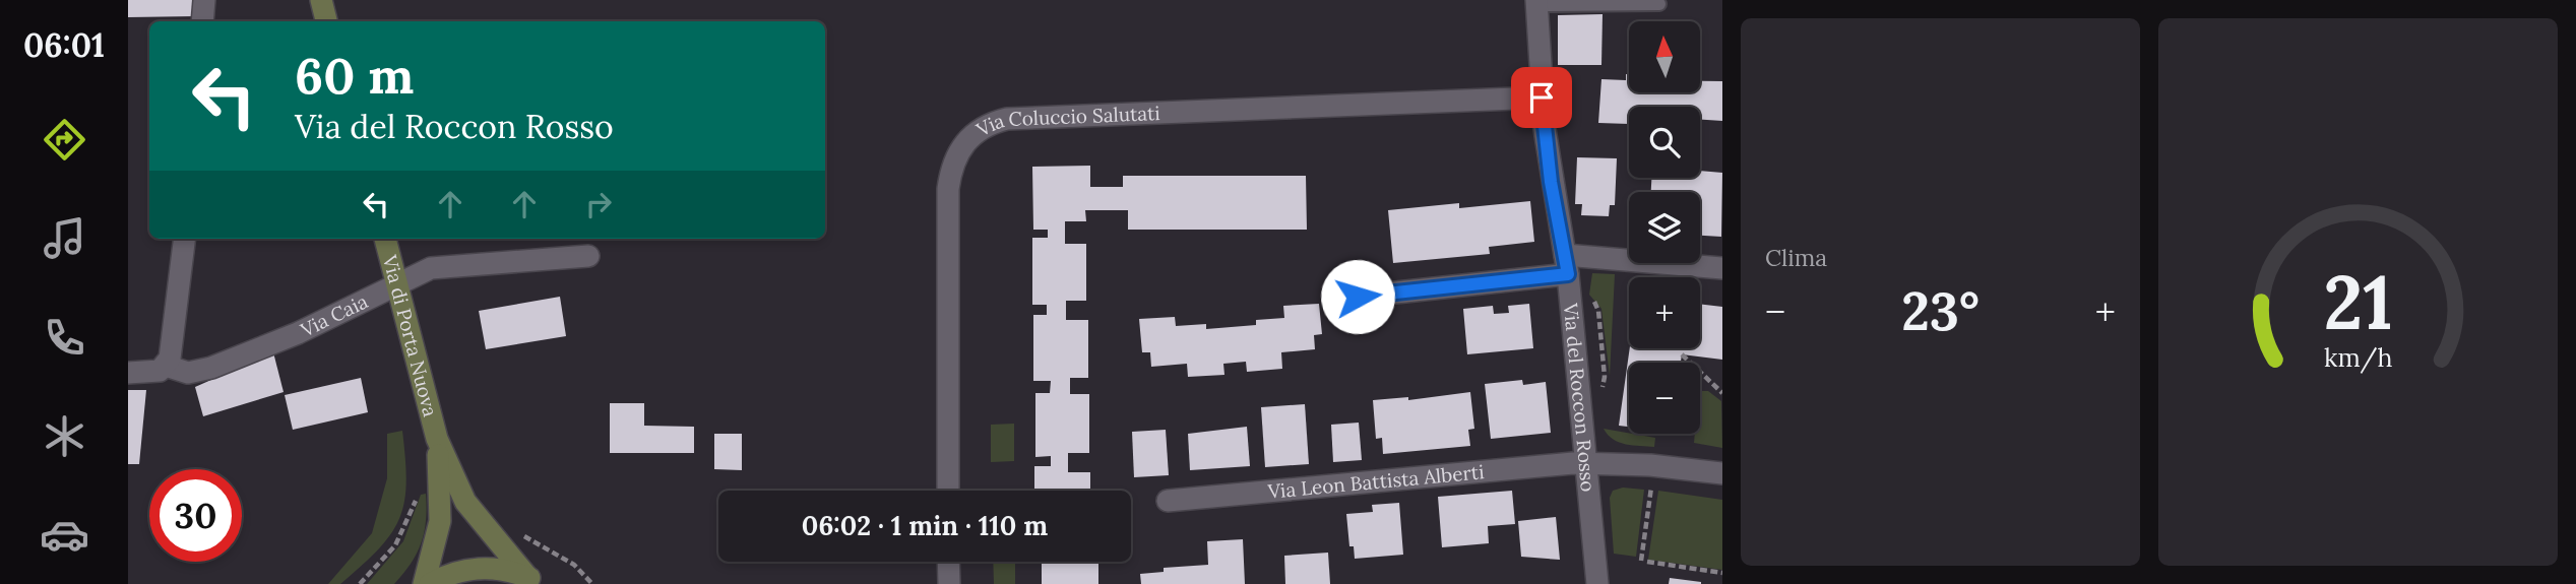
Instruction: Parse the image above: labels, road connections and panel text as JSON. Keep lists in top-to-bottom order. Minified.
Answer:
{"streets":{"street":["Via Coluccio Salutati","Via Caia","Via di Porta Nuova","Via del Roccon Rosso","Via Leon Battista Alberti"]},"crossings":[["Via Coluccio Salutati","Via del Roccon Rosso"],["Via Caia","Via di Porta Nuova"],["Via del Roccon Rosso","Via Leon Battista Alberti"]],"north":"top","page":{"tabs":"06:01","tile":"Clima","map_buttons":["+","−"],"turn":["60 m","Via del Roccon Rosso"],"heat":["−","23°","+"],"limit":"30","trip":"06:02 · 1 min · 110 m","gauge":["21","km/h"]}}
